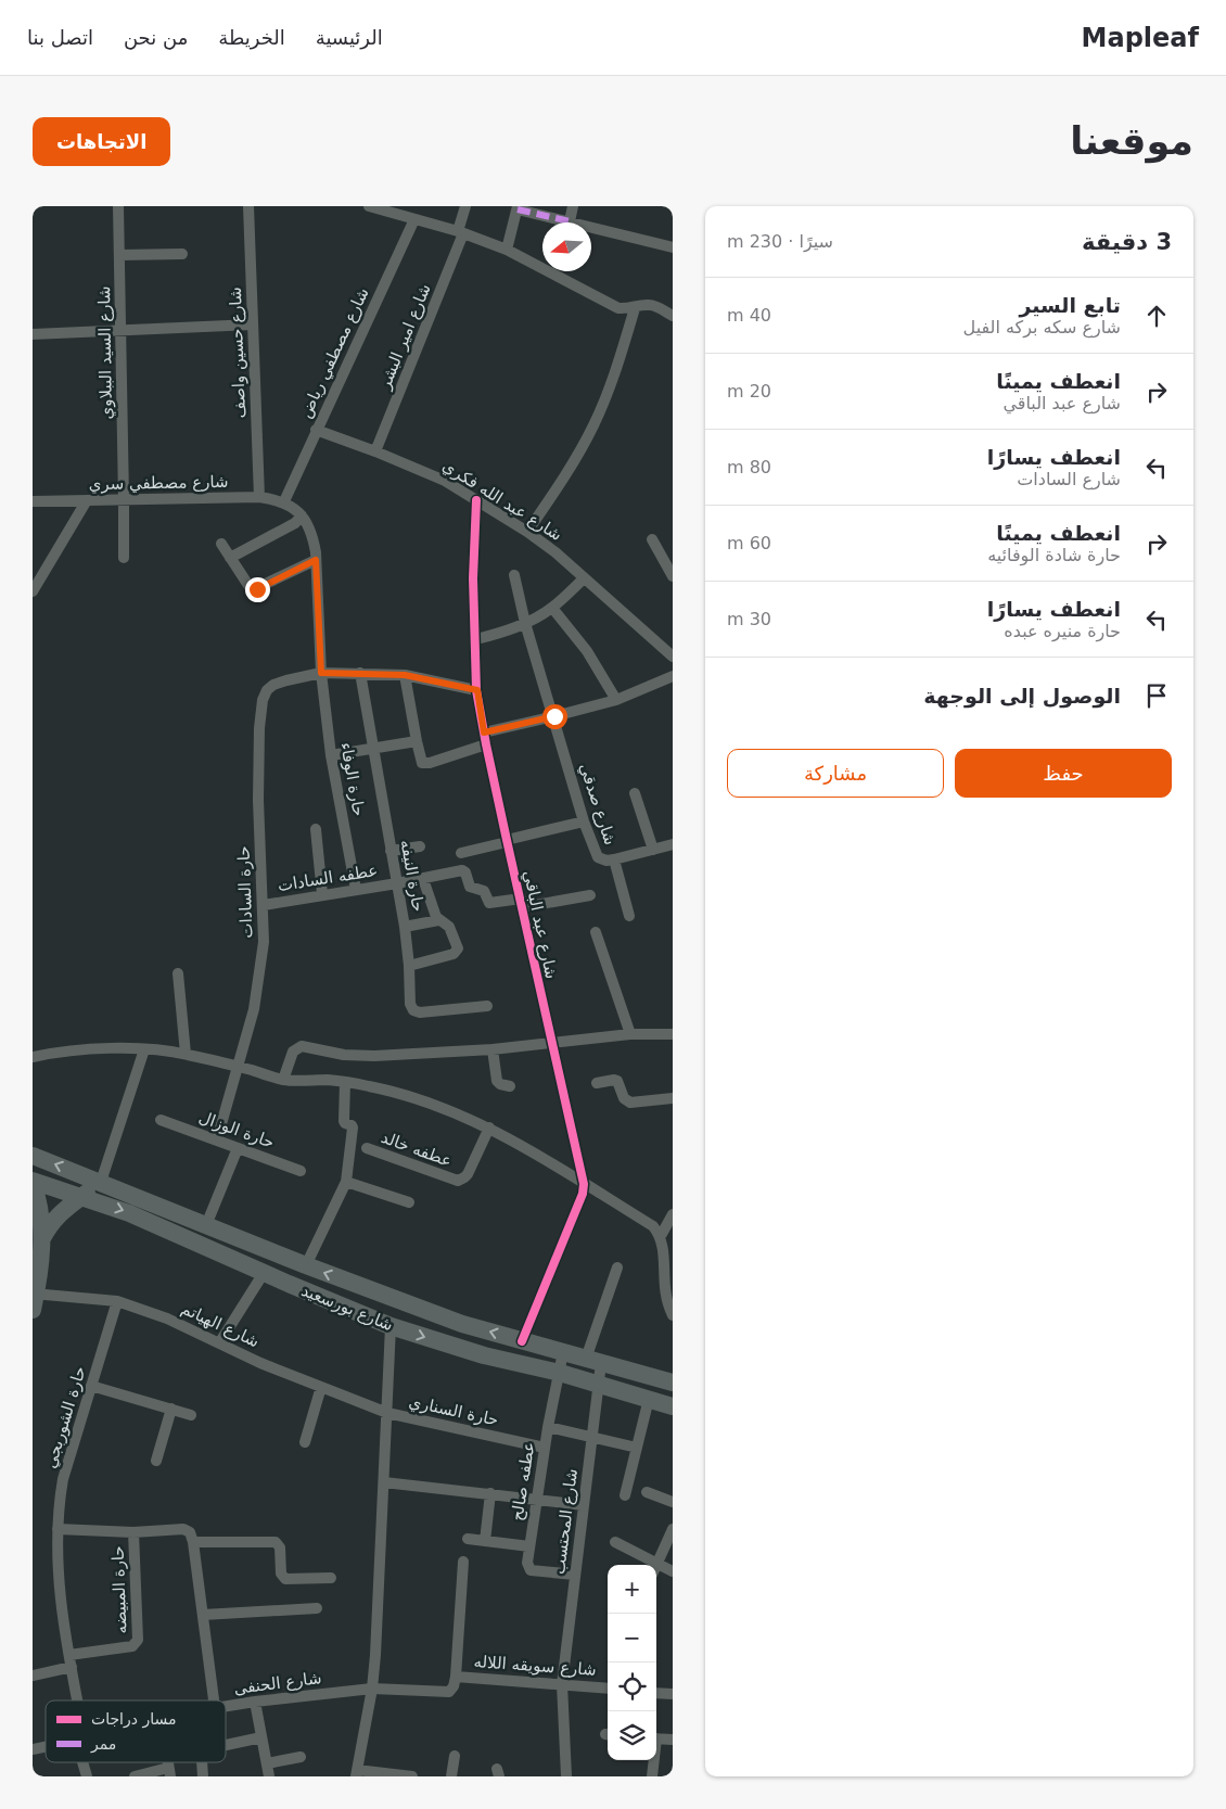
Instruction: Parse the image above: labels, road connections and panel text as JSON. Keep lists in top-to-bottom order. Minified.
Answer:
{"streets":{"main road":["شارع بورسعيد"],"street":["شارع امير البشر","شارع السيد الببلاوي","شارع حسين واصف","شارع مصطفي رياض","شارع مصطفي سري","شارع عبد الله فكري","حارة الوفاء","شارع صدقي","حارة النيفه","عطفه السادات","حارة السادات","شارع عبد الباقي","حارة الوزال","عطفه خالد","شارع الهياتم","حارة السناري","حارة الشوربجي","عطفه صالح","شارع المحتسب","حارة المبيضه","شارع سويقه اللاله","شارع الحنفى"]},"crossings":[["شارع امير البشر","شارع عبد الله فكري"],["شارع السيد الببلاوي","شارع مصطفي سري"],["شارع حسين واصف","شارع مصطفي سري"],["شارع مصطفي رياض","شارع مصطفي سري"],["شارع مصطفي رياض","شارع عبد الله فكري"],["شارع عبد الله فكري","شارع عبد الباقي"],["حارة الوفاء","عطفه السادات"],["حارة الوفاء","حارة السادات"],["حارة النيفه","عطفه السادات"],["عطفه السادات","حارة السادات"],["عطفه السادات","شارع عبد الباقي"],["حارة السادات","حارة الوزال"],["شارع بورسعيد","عطفه صالح"],["شارع بورسعيد","شارع المحتسب"],["شارع الهياتم","حارة السناري"],["شارع الهياتم","حارة الشوربجي"],["حارة السناري","عطفه صالح"],["حارة الشوربجي","حارة المبيضه"],["عطفه صالح","شارع المحتسب"],["شارع المحتسب","شارع سويقه اللاله"],["شارع سويقه اللاله","شارع الحنفى"]],"legend":["مسار دراجات","ممر"],"north":"left","page":{"header":"Mapleaf","nav":["الرئيسية","الخريطة","من نحن","اتصل بنا"],"buttons":["الاتجاهات",["حفظ","مشاركة"]],"title":"موقعنا","heading":["3 دقيقة","سيرًا · 230 m"],"list":[["تابع السير","شارع سكه بركه الفيل","40 m"],["انعطف يمينًا","شارع عبد الباقي","20 m"],["انعطف يسارًا","شارع السادات","80 m"],["انعطف يمينًا","حارة شادة الوفائيه","60 m"],["انعطف يسارًا","حارة منيره عبده","30 m"],"الوصول إلى الوجهة"],"map_buttons":["+","−"]}}
